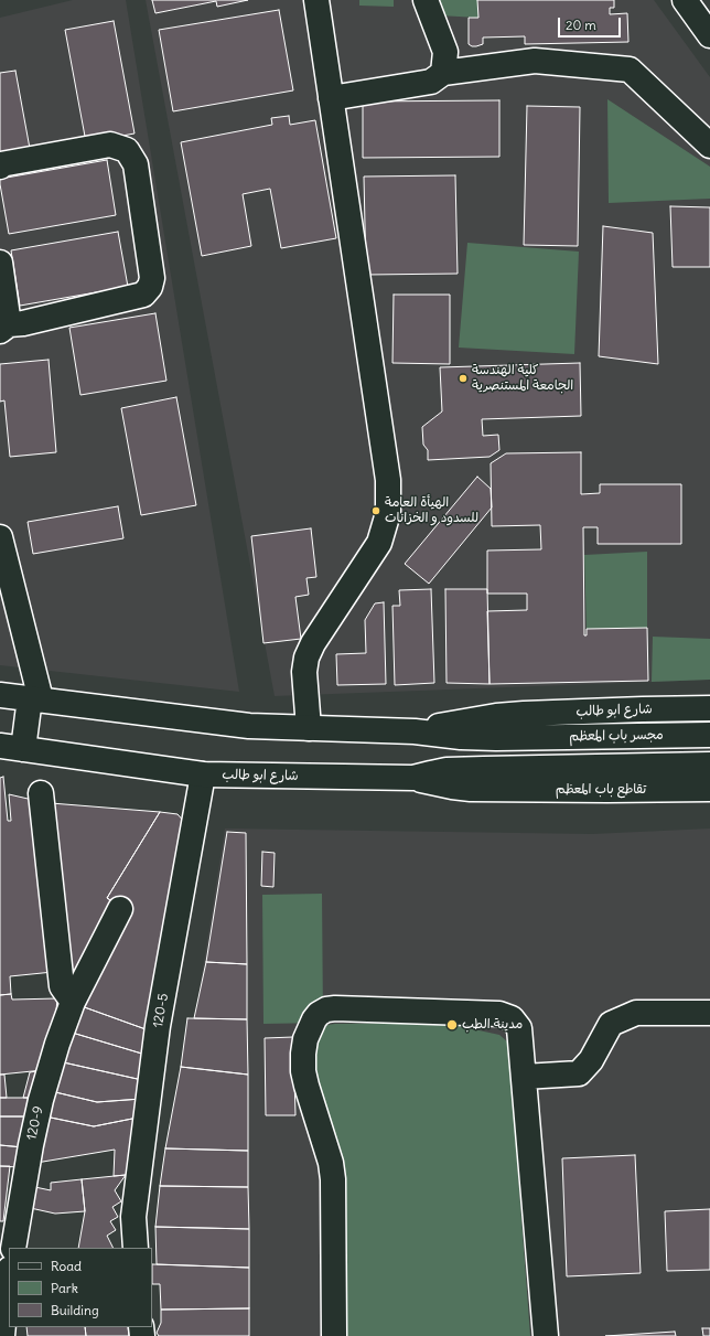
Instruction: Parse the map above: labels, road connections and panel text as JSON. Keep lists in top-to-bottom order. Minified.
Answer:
{"streets":{"main road":["شارع ابو طالب","مجسر باب المعظم","تقاطع باب المعظم","120-5","120-9"]},"crossings":[["شارع ابو طالب","مجسر باب المعظم"],["شارع ابو طالب","تقاطع باب المعظم"],["شارع ابو طالب","120-5"]],"places":["كلية الهندسة الجامعة المستنصرية","الهيأة العامة للسدود و الخزانات","مدينة الطب"],"legend":["Road","Park","Building"],"scale_bar":"20 m"}
